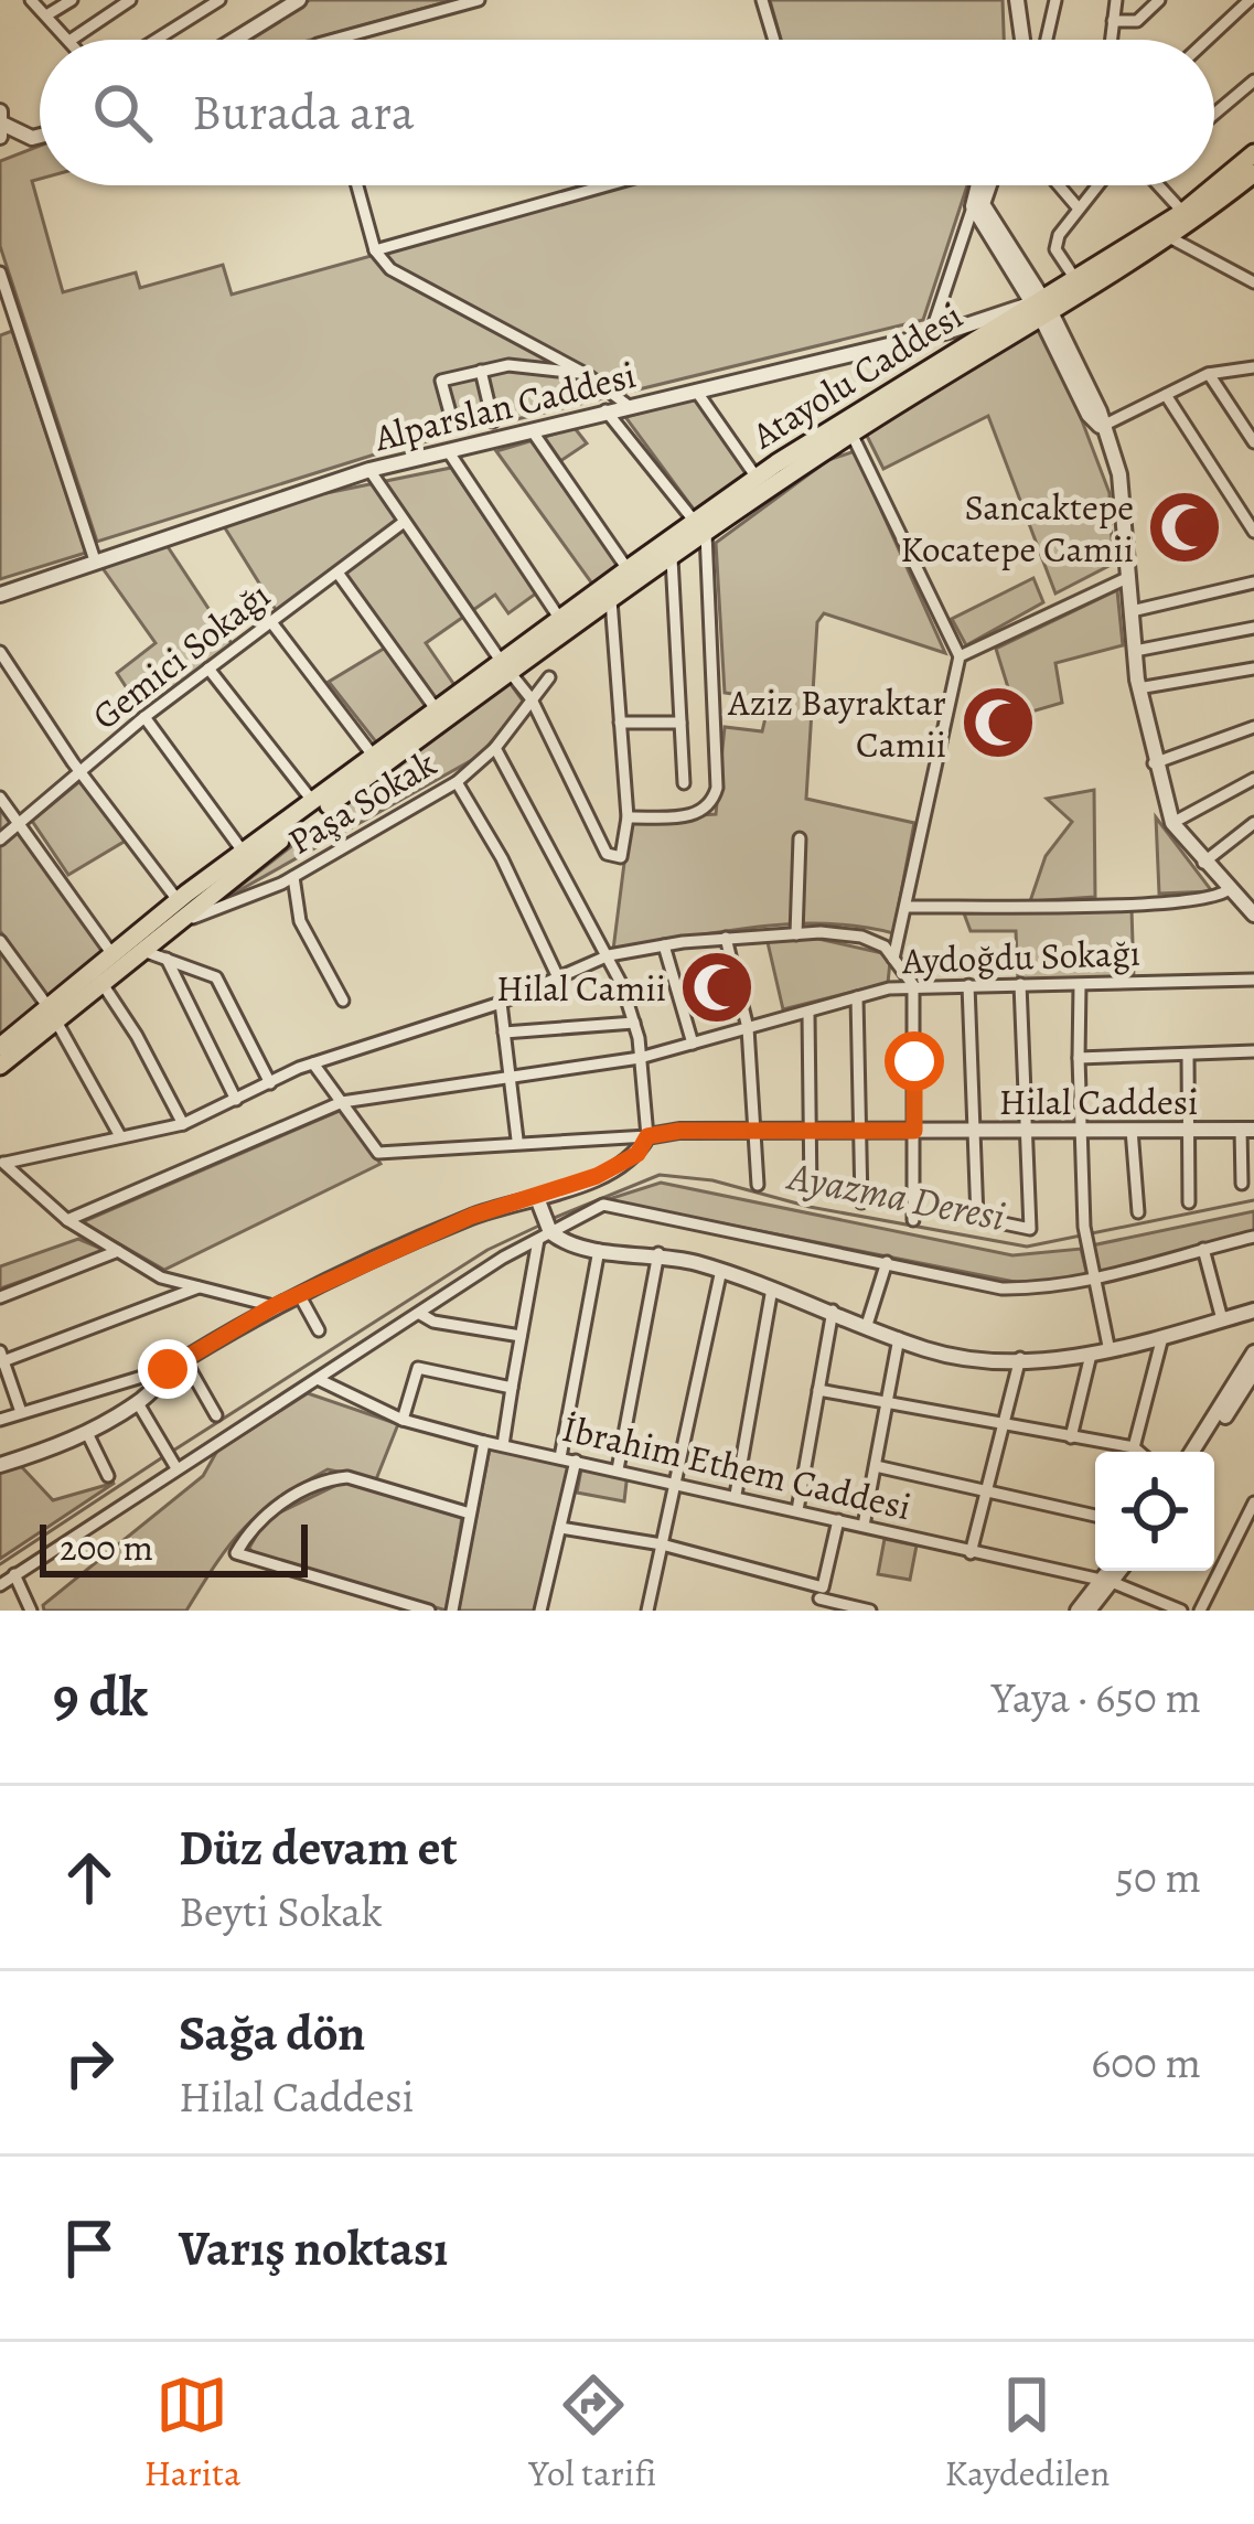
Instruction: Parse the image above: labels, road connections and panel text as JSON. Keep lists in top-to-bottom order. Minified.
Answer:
{"streets":{"main road":["Atayolu Caddesi"],"street":["Alparslan Caddesi","Gemici Sokağı","Paşa Sokak","Aydoğdu Sokağı","Hilal Caddesi","İbrahim Ethem Caddesi"]},"crossings":[["Atayolu Caddesi","Alparslan Caddesi"],["Atayolu Caddesi","Paşa Sokak"]],"water":["Ayazma Deresi"],"places":{"mosque":["Sancaktepe Kocatepe Camii","Aziz Bayraktar Camii","Hilal Camii"]},"scale_bar":"200 m","page":{"search":"Burada ara","scale":"200 m","heading":["9 dk","Yaya · 650 m"],"list":[["Düz devam et","Beyti Sokak","50 m"],["Sağa dön","Hilal Caddesi","600 m"],"Varış noktası"],"nav":["Harita","Yol tarifi","Kaydedilen"]}}
